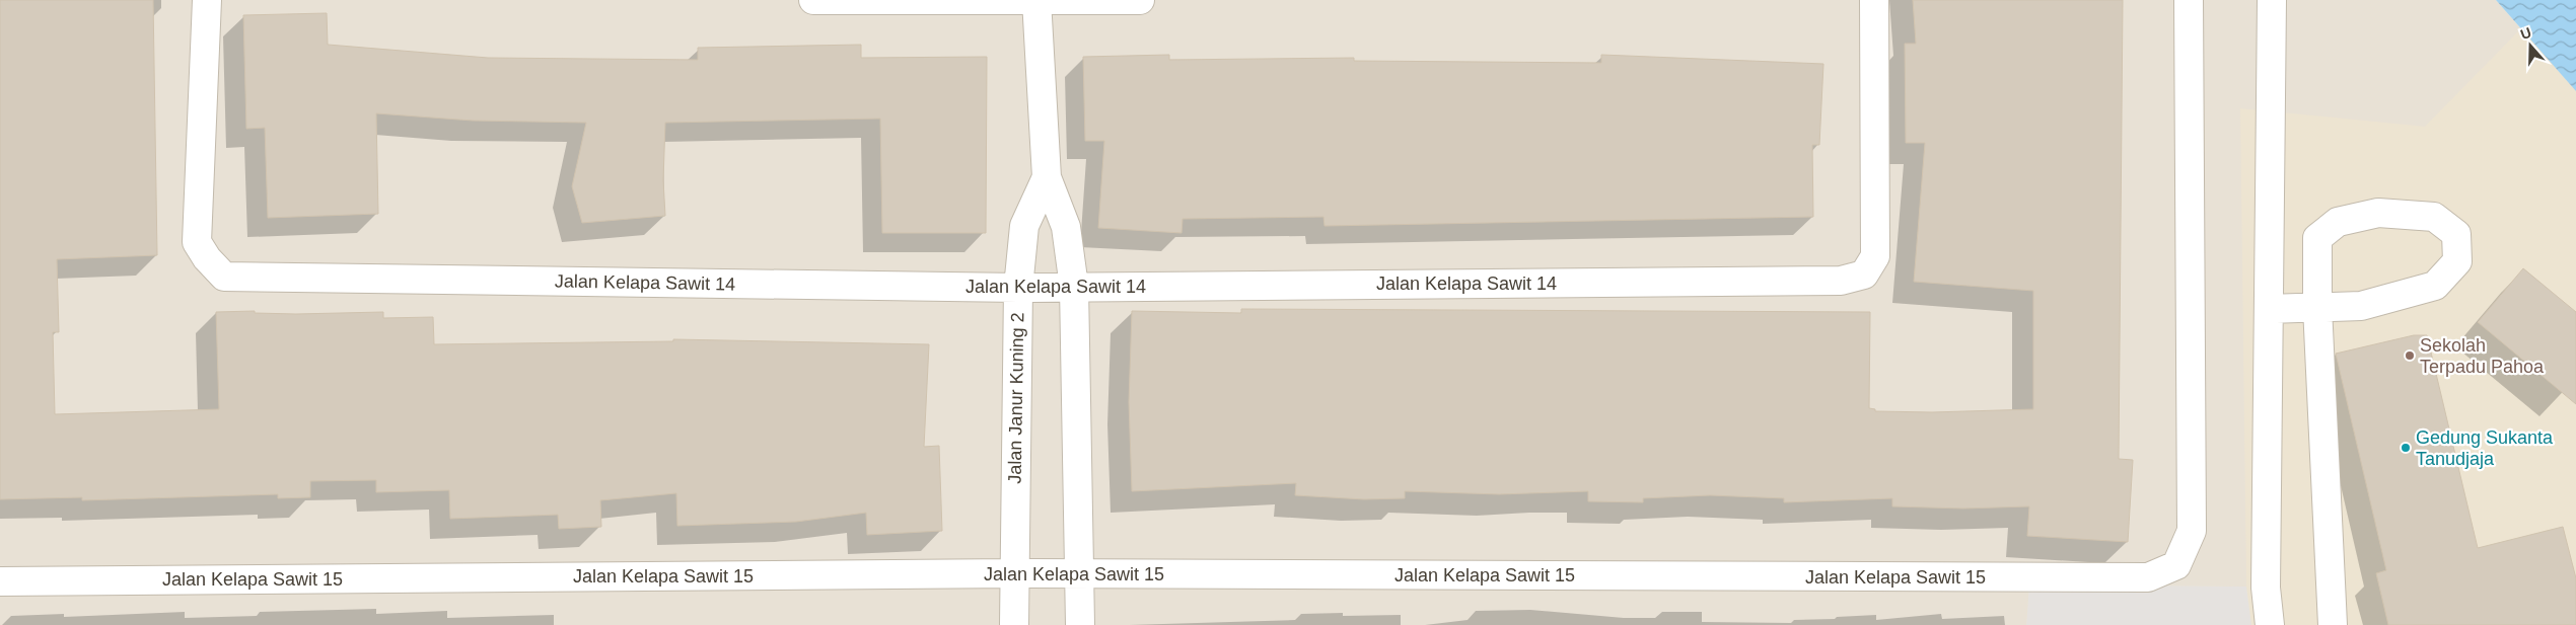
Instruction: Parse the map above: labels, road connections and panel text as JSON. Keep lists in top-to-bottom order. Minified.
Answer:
{"streets":{"street":["Jalan Kelapa Sawit 14","Jalan Janur Kuning 2","Jalan Kelapa Sawit 15"]},"crossings":[["Jalan Kelapa Sawit 14","Jalan Janur Kuning 2"],["Jalan Janur Kuning 2","Jalan Kelapa Sawit 15"]],"places":["Sekolah Terpadu Pahoa","Gedung Sukanta Tanudjaja"],"north":"top"}
